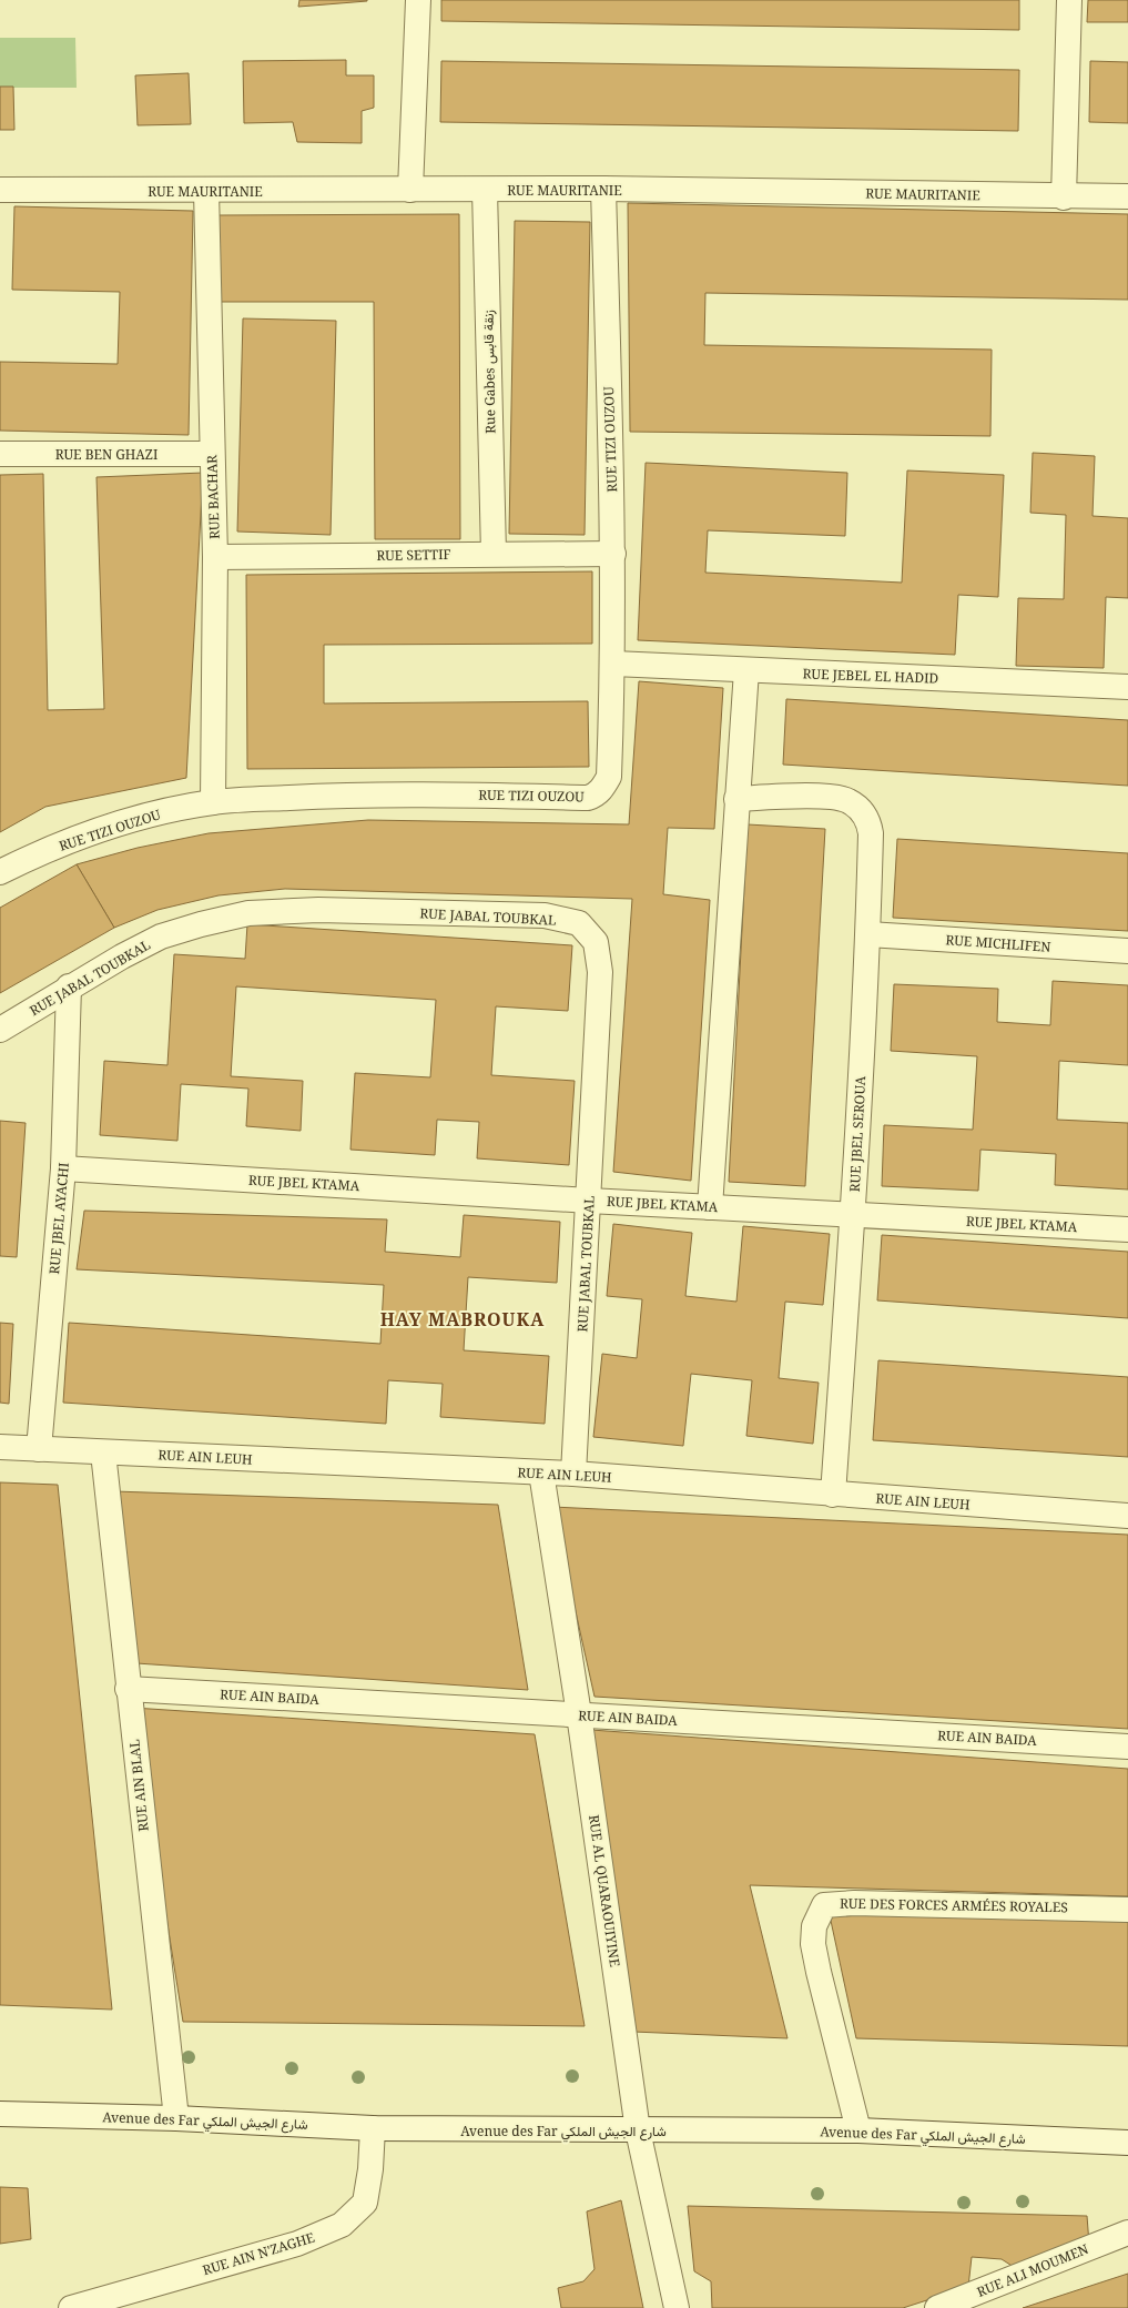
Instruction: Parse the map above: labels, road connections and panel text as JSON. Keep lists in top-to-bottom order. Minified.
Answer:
{"streets":{"street":["RUE MAURITANIE","Rue Gabes زنقة قابس","RUE TIZI OUZOU","RUE BEN GHAZI","RUE BACHAR","RUE SETTIF","RUE JEBEL EL HADID","RUE JABAL TOUBKAL","RUE MICHLIFEN","RUE JBEL SEROUA","RUE JBEL KTAMA","RUE JBEL AYACHI","RUE AIN LEUH","RUE AIN BAIDA","RUE AIN BLAL","RUE AL QUARAOUIYINE","RUE DES FORCES ARMÉES ROYALES","Avenue des Far شارع الجيش الملكي","RUE AIN N'ZAGHE","RUE ALI MOUMEN"]},"crossings":[["RUE MAURITANIE","Rue Gabes زنقة قابس"],["RUE MAURITANIE","RUE TIZI OUZOU"],["RUE MAURITANIE","RUE BACHAR"],["Rue Gabes زنقة قابس","RUE SETTIF"],["RUE TIZI OUZOU","RUE BACHAR"],["RUE TIZI OUZOU","RUE SETTIF"],["RUE TIZI OUZOU","RUE JEBEL EL HADID"],["RUE BEN GHAZI","RUE BACHAR"],["RUE BACHAR","RUE SETTIF"],["RUE JABAL TOUBKAL","RUE JBEL KTAMA"],["RUE JABAL TOUBKAL","RUE JBEL AYACHI"],["RUE JABAL TOUBKAL","RUE AIN LEUH"],["RUE MICHLIFEN","RUE JBEL SEROUA"],["RUE JBEL SEROUA","RUE JBEL KTAMA"],["RUE JBEL SEROUA","RUE AIN LEUH"],["RUE JBEL KTAMA","RUE JBEL AYACHI"],["RUE JBEL AYACHI","RUE AIN LEUH"],["RUE AIN LEUH","RUE AIN BLAL"],["RUE AIN LEUH","RUE AL QUARAOUIYINE"],["RUE AIN BAIDA","RUE AIN BLAL"],["RUE AIN BAIDA","RUE AL QUARAOUIYINE"],["RUE AIN BLAL","Avenue des Far شارع الجيش الملكي"],["RUE AL QUARAOUIYINE","Avenue des Far شارع الجيش الملكي"],["RUE DES FORCES ARMÉES ROYALES","Avenue des Far شارع الجيش الملكي"],["Avenue des Far شارع الجيش الملكي","RUE AIN N'ZAGHE"]],"districts":["HAY MABROUKA"]}
